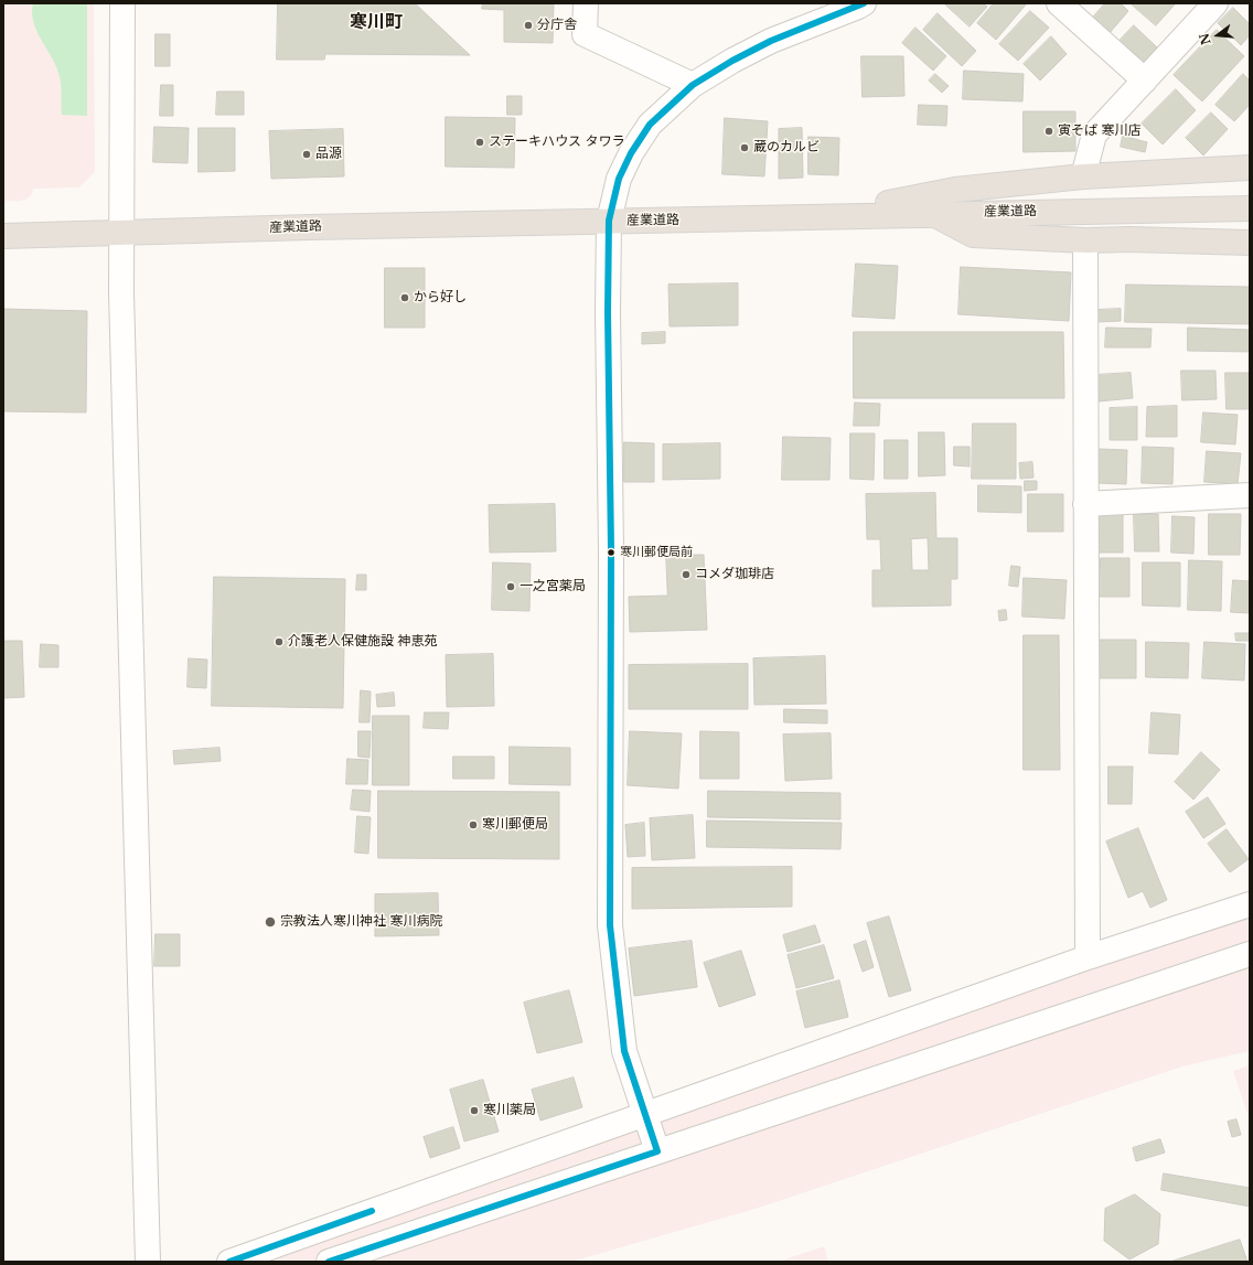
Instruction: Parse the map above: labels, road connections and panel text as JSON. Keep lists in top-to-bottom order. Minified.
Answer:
{"streets":{"main road":["産業道路"]},"districts":["寒川町"],"places":["分庁舎","寅そば 寒川店","ステーキハウス タワラ","蔵のカルビ","品源","から好し","寒川郵便局前","コメダ珈琲店","一之宮薬局","介護老人保健施設 神恵苑","寒川郵便局","宗教法人寒川神社 寒川病院","寒川薬局"],"north":"left"}
